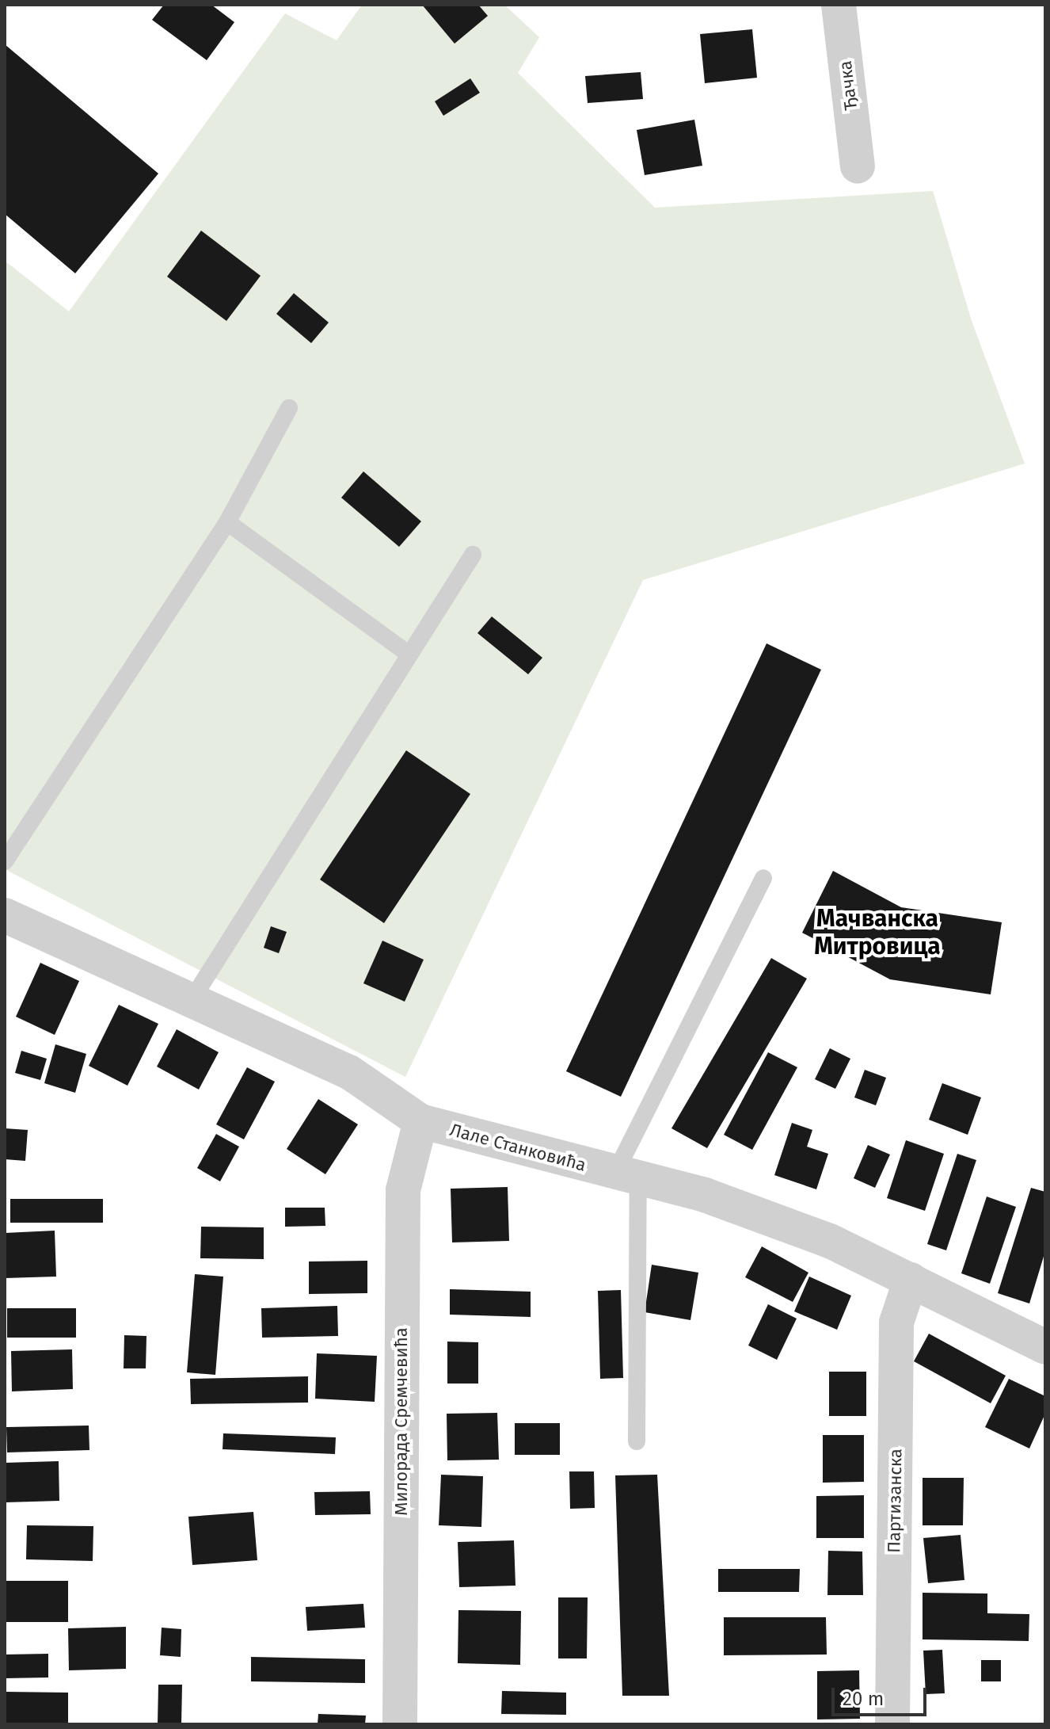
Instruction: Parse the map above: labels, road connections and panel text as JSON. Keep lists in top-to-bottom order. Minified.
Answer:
{"streets":{"street":["Ђачка","Лале Станковића","Милорада Сремчевића","Партизанска"]},"crossings":[["Лале Станковића","Милорада Сремчевића"],["Лале Станковића","Партизанска"]],"districts":["Мачванска Митровица"],"scale_bar":"20 m"}
